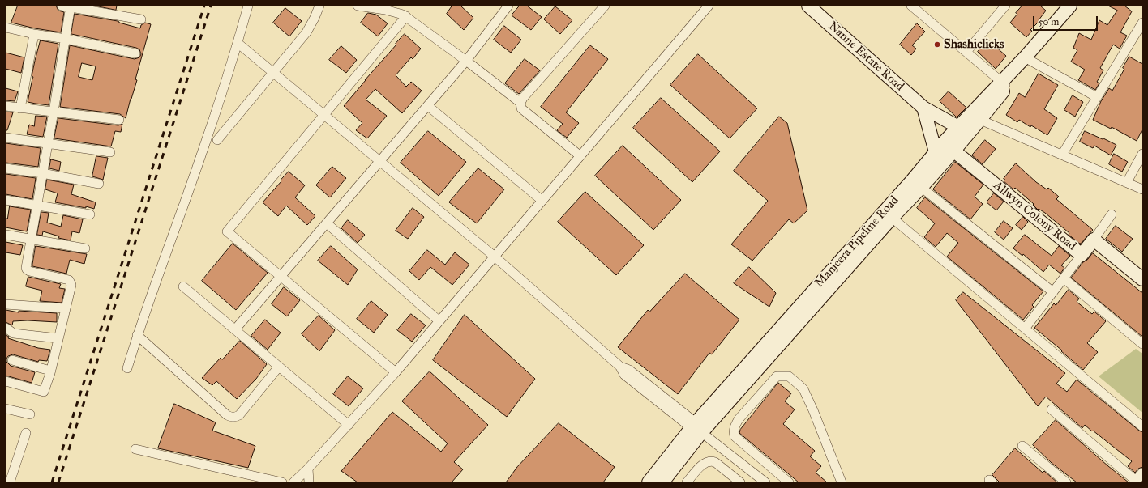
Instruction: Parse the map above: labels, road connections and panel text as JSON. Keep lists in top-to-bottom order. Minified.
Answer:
{"streets":{"main road":["Nanne Estate Road","Allwyn Colony Road","Manjeera Pipeline Road"]},"crossings":[["Nanne Estate Road","Manjeera Pipeline Road"],["Allwyn Colony Road","Manjeera Pipeline Road"]],"places":["Shashiclicks"],"scale_bar":"50 m"}
